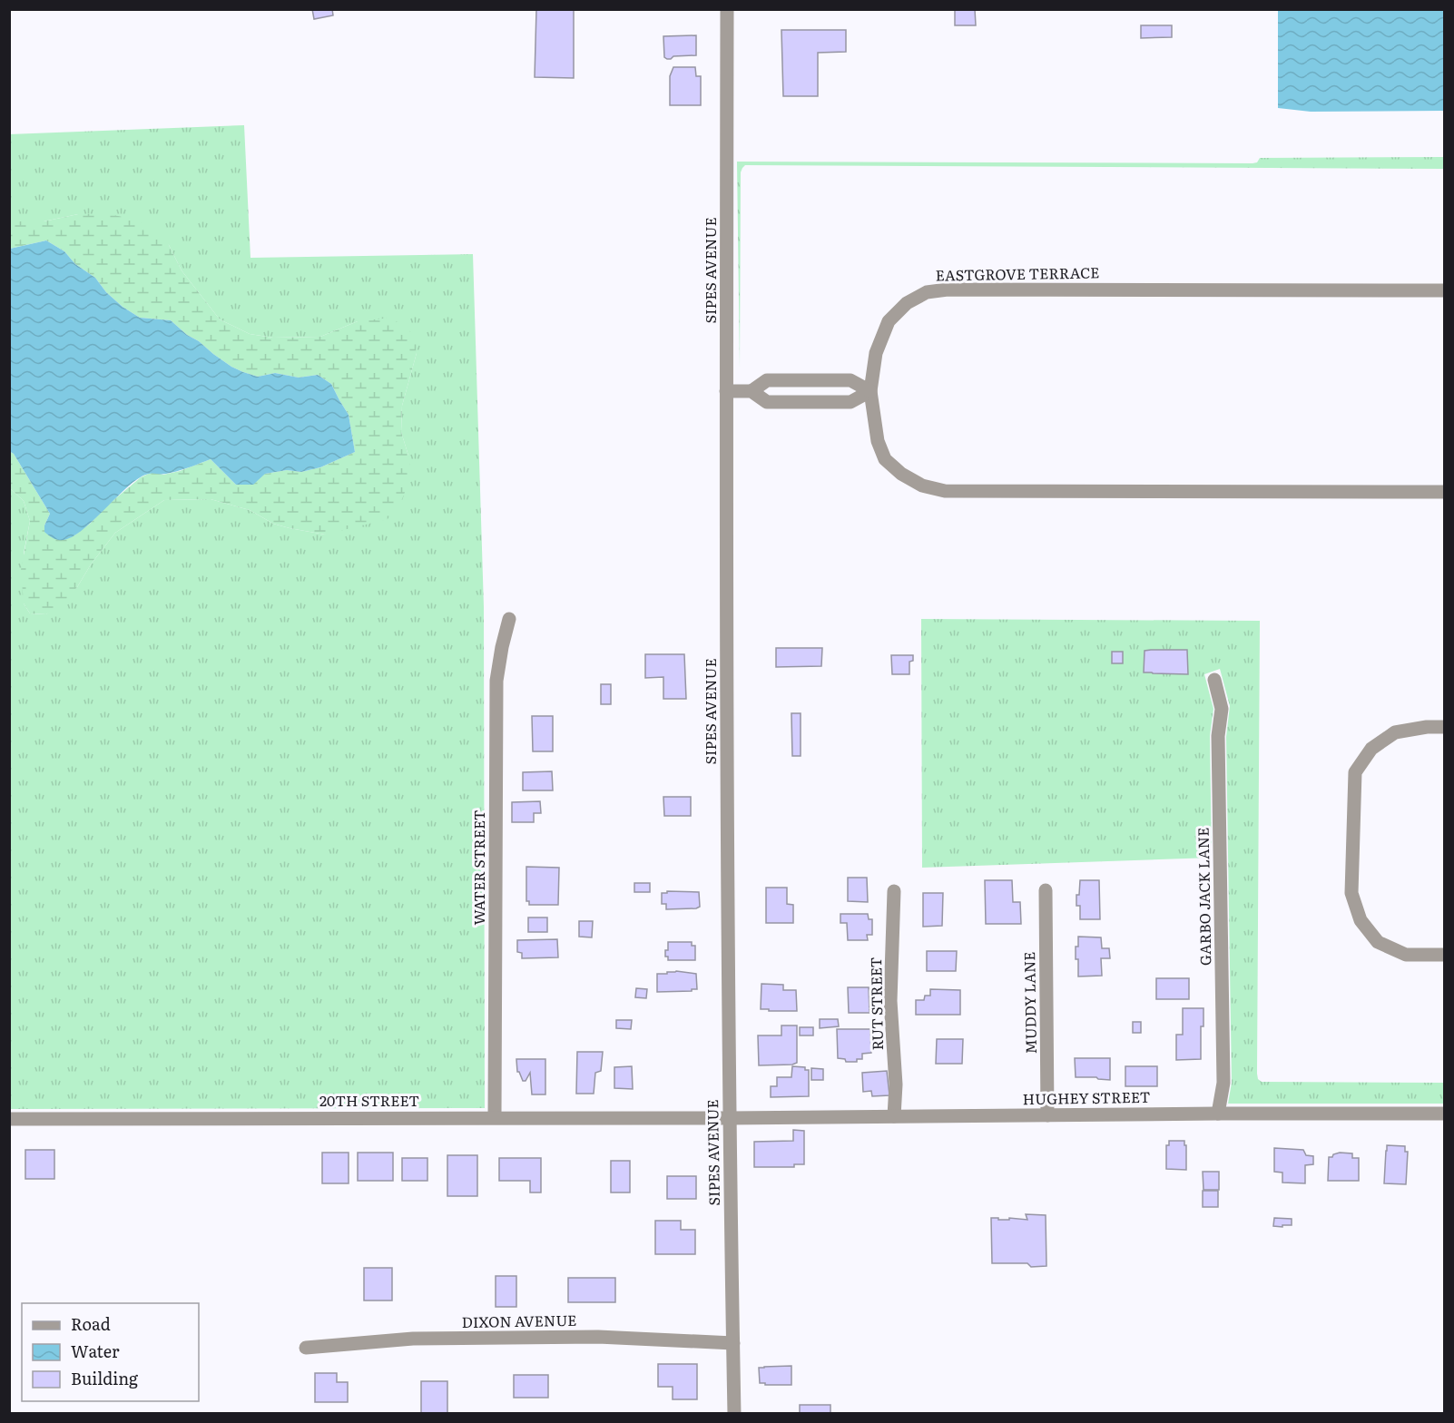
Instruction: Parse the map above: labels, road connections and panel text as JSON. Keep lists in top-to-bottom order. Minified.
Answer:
{"streets":{"street":["SIPES AVENUE","EASTGROVE TERRACE","WATER STREET","GARBO JACK LANE","MUDDY LANE","RUT STREET","HUGHEY STREET","20TH STREET","DIXON AVENUE"]},"crossings":[["SIPES AVENUE","HUGHEY STREET"],["SIPES AVENUE","20TH STREET"],["SIPES AVENUE","DIXON AVENUE"],["WATER STREET","20TH STREET"],["GARBO JACK LANE","HUGHEY STREET"],["MUDDY LANE","HUGHEY STREET"],["RUT STREET","HUGHEY STREET"],["HUGHEY STREET","20TH STREET"]],"legend":["Road","Water","Building"]}
